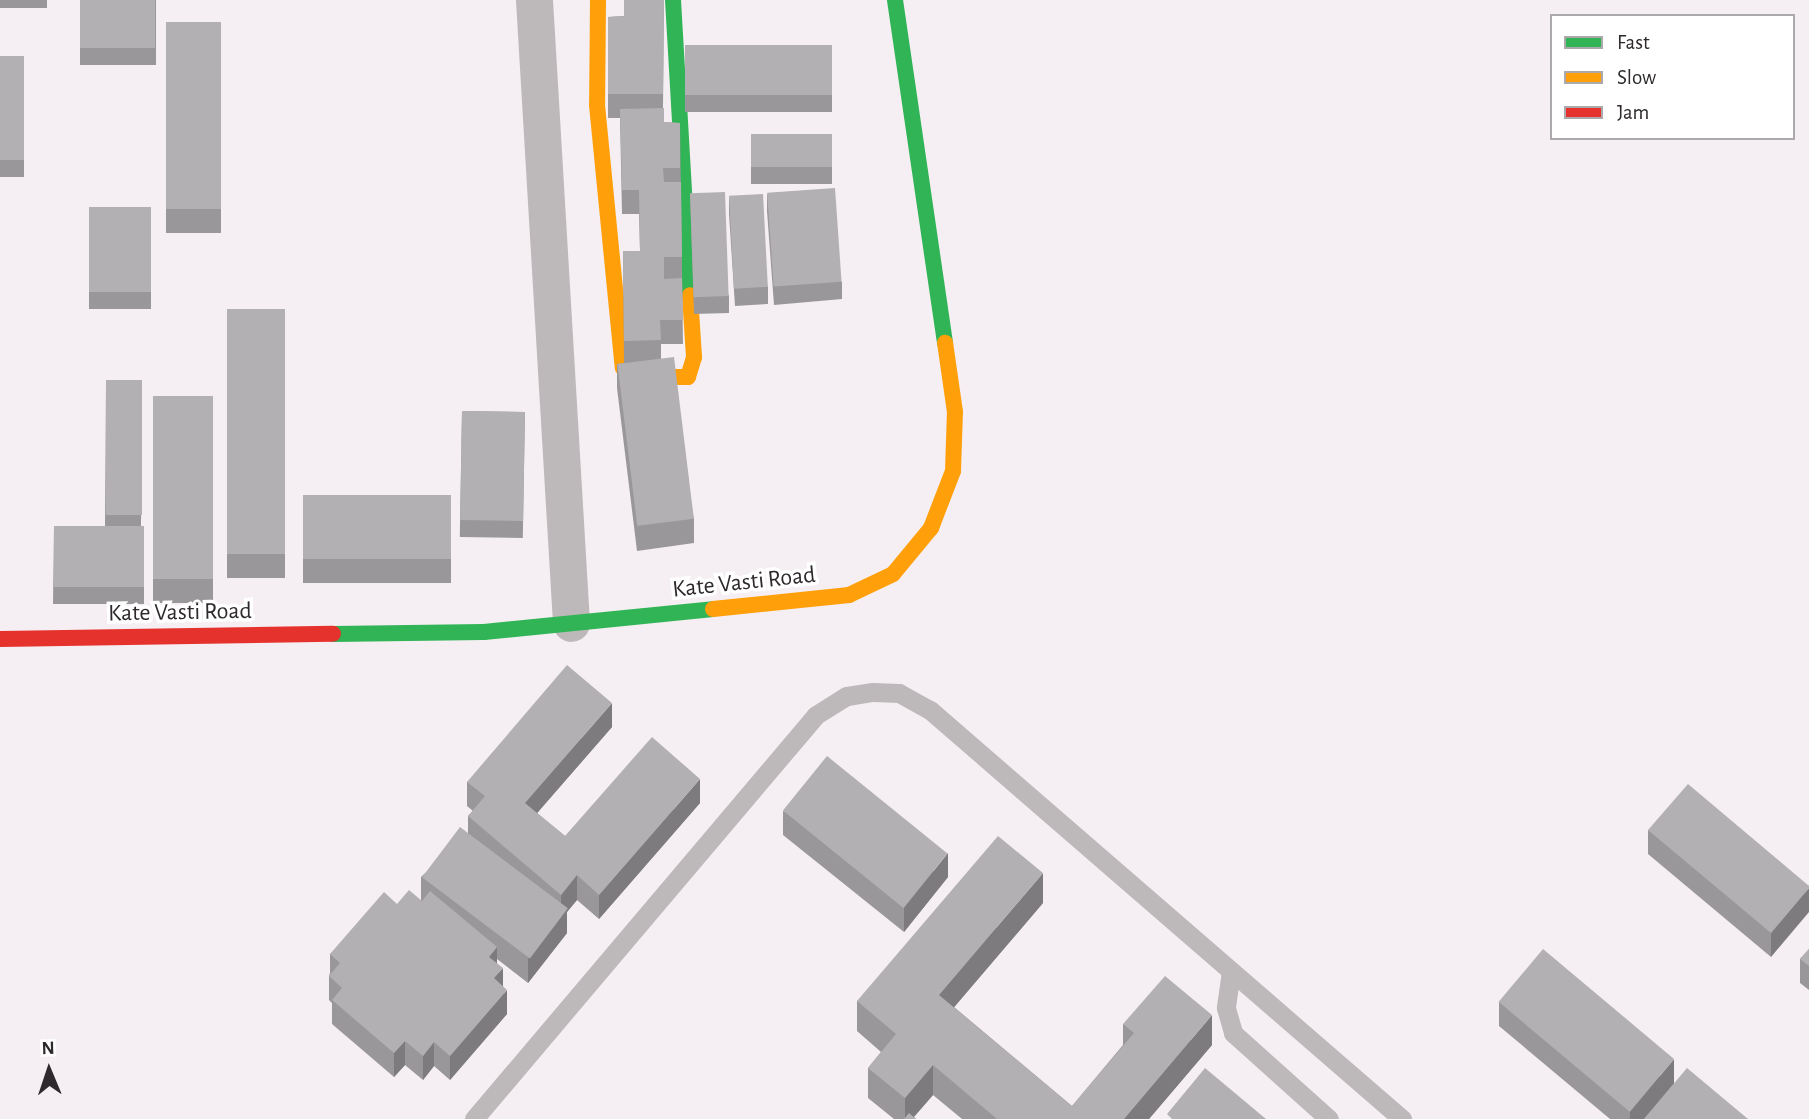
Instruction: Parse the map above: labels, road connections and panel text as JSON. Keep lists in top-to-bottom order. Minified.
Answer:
{"streets":{"street":["Kate Vasti Road"]},"legend":["Fast","Slow","Jam"],"north":"top"}
